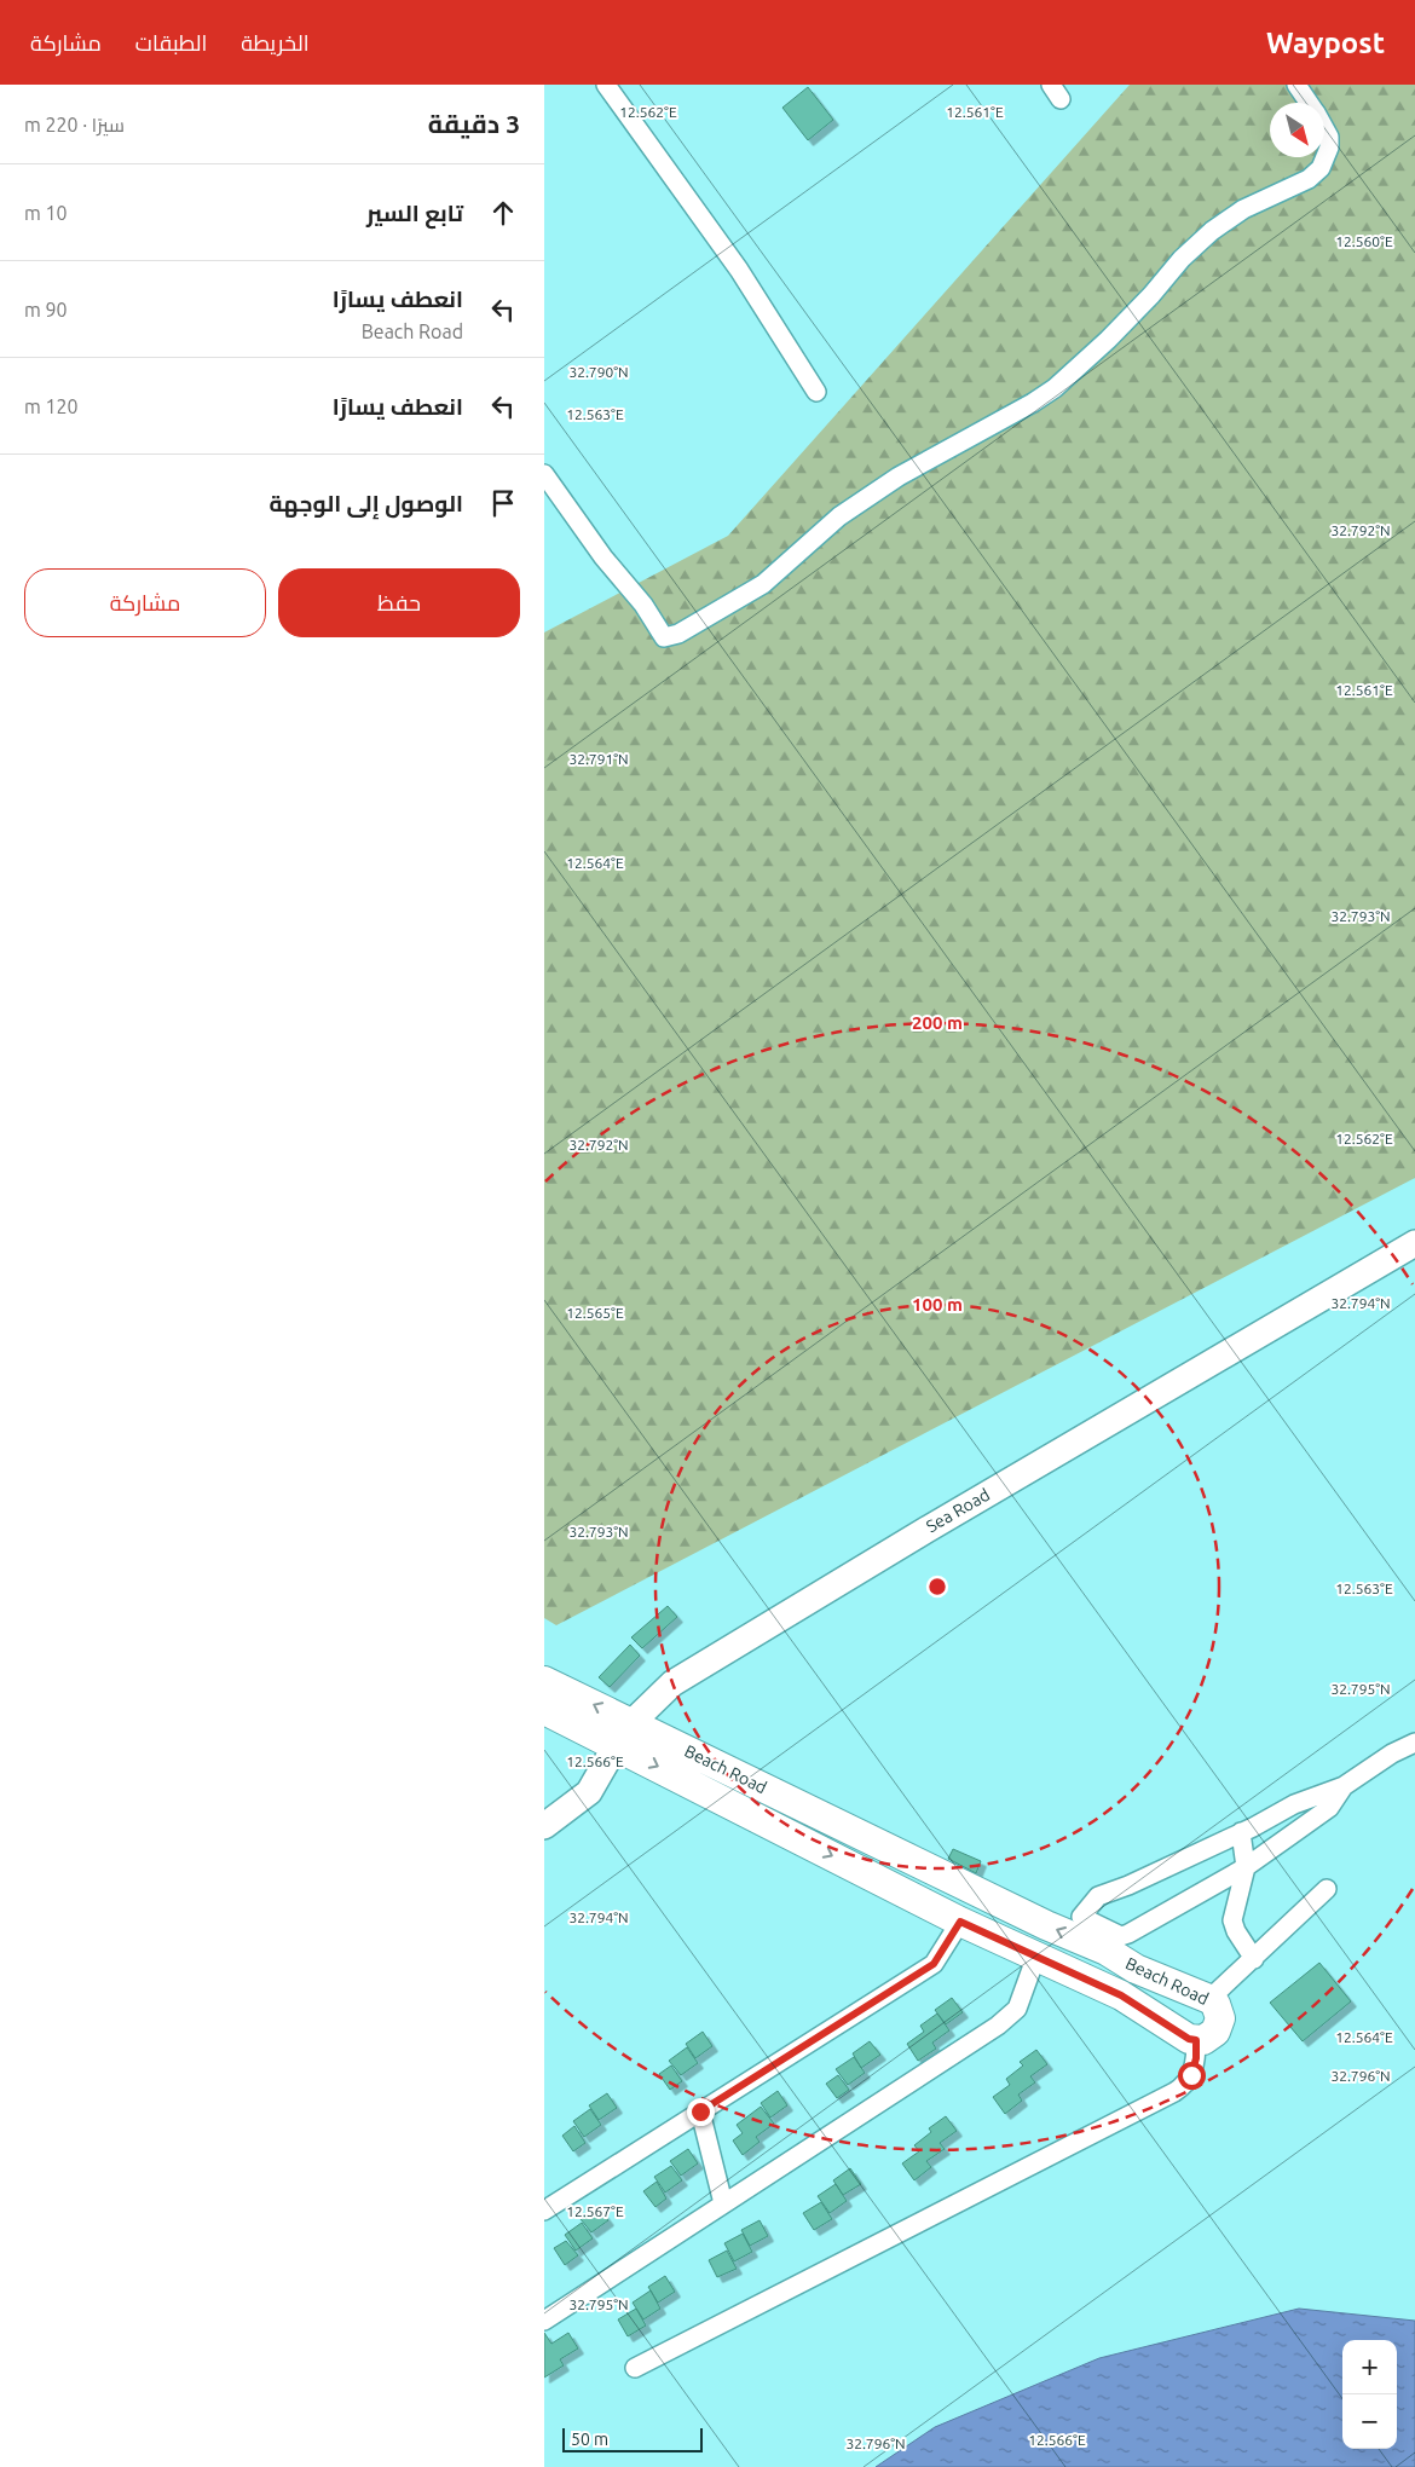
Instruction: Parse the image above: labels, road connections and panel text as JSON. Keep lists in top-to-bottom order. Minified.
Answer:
{"streets":{"main road":["Beach Road"],"street":["Sea Road"]},"crossings":[["Sea Road","Beach Road"]],"scale_bar":"50 m","north":"bottom right","page":{"header":"Waypost","nav":["الخريطة","الطبقات","مشاركة"],"heading":["3 دقيقة","سيرًا · 220 m"],"list":[["تابع السير","10 m"],["انعطف يسارًا","Beach Road","90 m"],["انعطف يسارًا","120 m"],"الوصول إلى الوجهة"],"buttons":["حفظ","مشاركة"],"map_buttons":["+","−"],"scale":"50 m"},"coordinates":["12.562°E","12.561°E","12.560°E","32.790°N","12.563°E","32.792°N","32.791°N","12.564°E","32.793°N","32.794°N","12.565°E","32.795°N","12.566°E","32.796°N","12.567°E"],"rings":["200 m","100 m"]}
